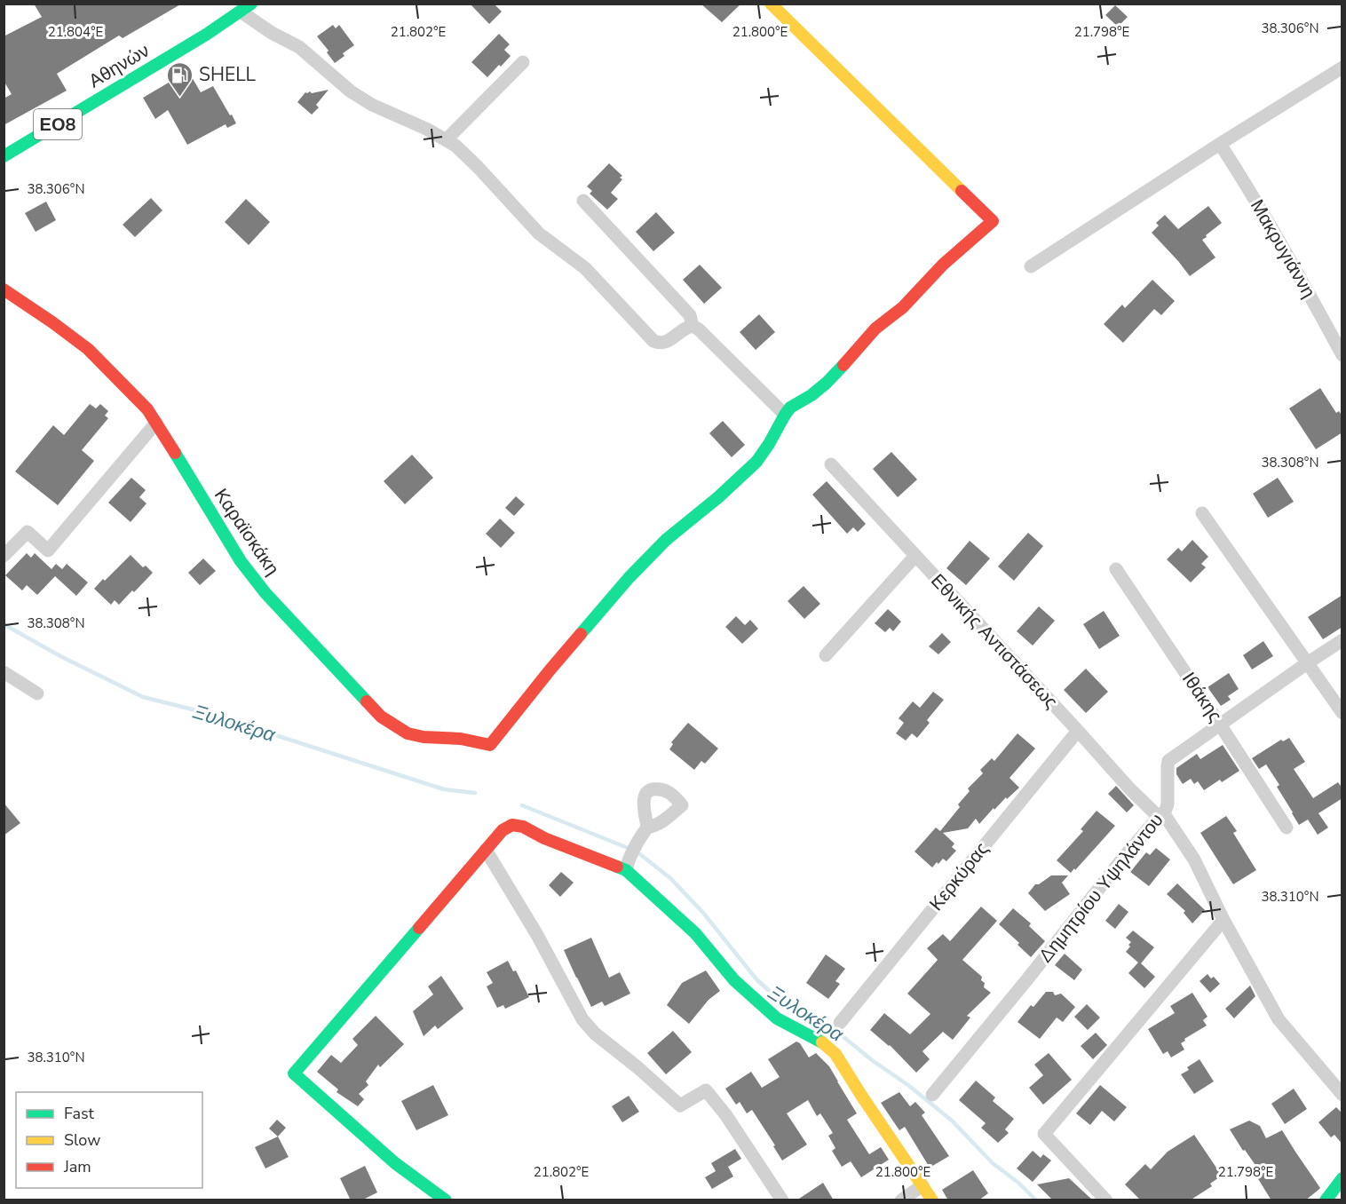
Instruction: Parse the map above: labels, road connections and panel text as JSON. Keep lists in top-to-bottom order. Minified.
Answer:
{"streets":{"street":["Αθηνών","ΕΟ8","Μακρυγιάννη","Καραϊσκάκη","Εθνικής Αντιστάσεως","Ιθάκης","Κερκύρας","Δημητρίου Υψηλάντου"]},"crossings":[["Εθνικής Αντιστάσεως","Κερκύρας"],["Εθνικής Αντιστάσεως","Δημητρίου Υψηλάντου"],["Ιθάκης","Δημητρίου Υψηλάντου"]],"water":["Ξυλοκέρα"],"places":{"fuel station":["SHELL"]},"legend":["Fast","Slow","Jam"],"coordinates":["38.306°N","21.804°E","21.802°E","21.800°E","21.798°E","38.308°N","38.310°N"]}
